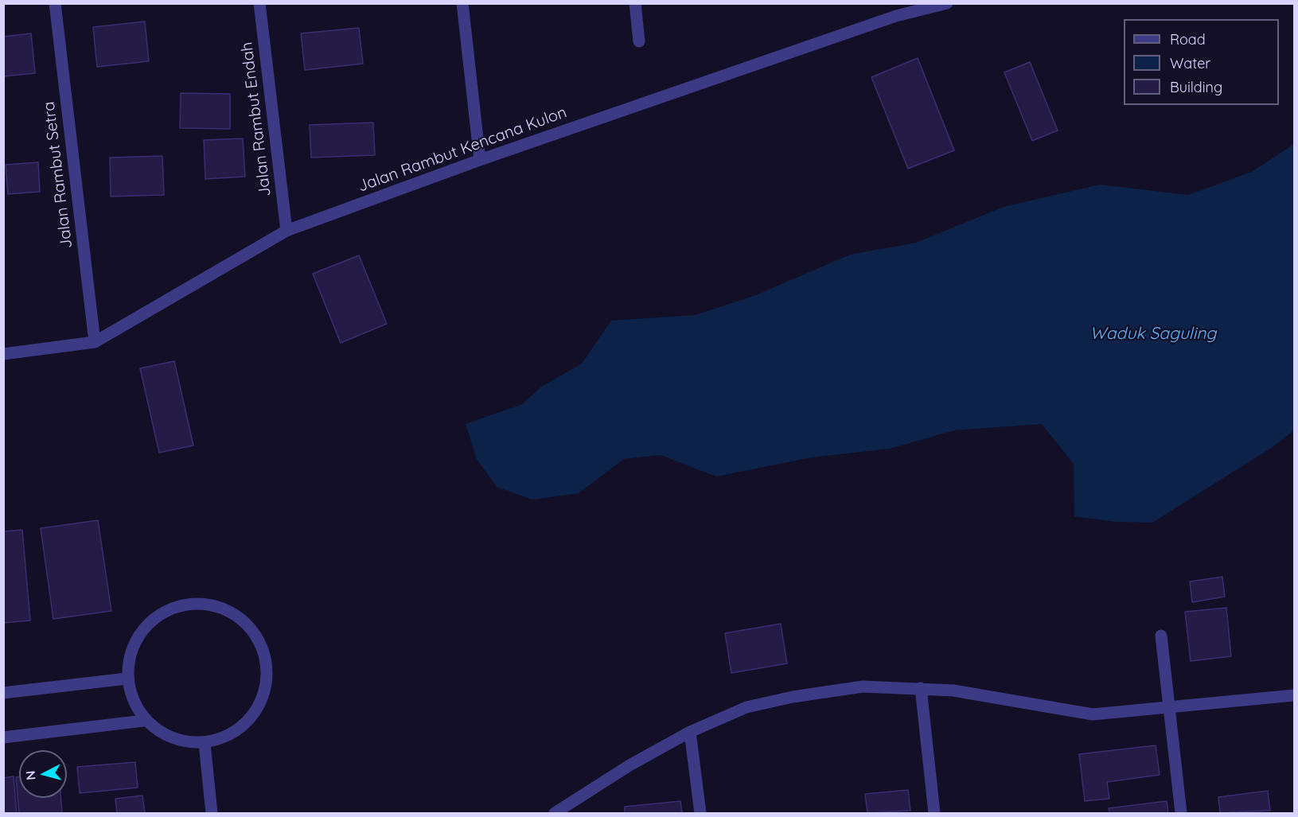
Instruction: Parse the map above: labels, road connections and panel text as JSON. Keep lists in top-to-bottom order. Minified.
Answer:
{"streets":{"street":["Jalan Rambut Endah","Jalan Rambut Kencana Kulon","Jalan Rambut Setra"]},"crossings":[["Jalan Rambut Endah","Jalan Rambut Kencana Kulon"],["Jalan Rambut Kencana Kulon","Jalan Rambut Setra"]],"water":["Waduk Saguling"],"legend":["Road","Water","Building"],"north":"left"}
